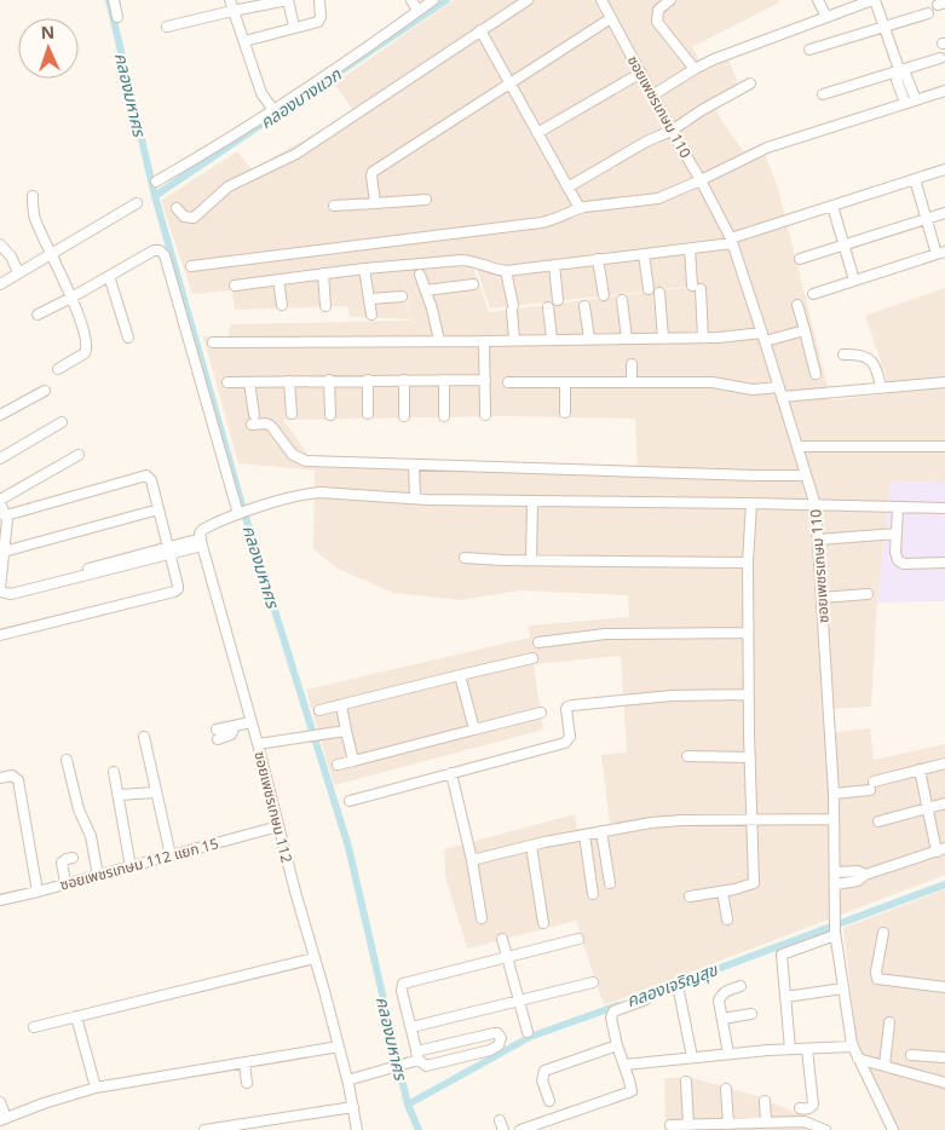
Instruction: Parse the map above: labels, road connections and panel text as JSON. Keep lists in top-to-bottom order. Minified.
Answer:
{"streets":{"street":["ซอยเพชรเกษม 110","ซอยเพชรเกษม 112","ซอยเพชรเกษม 112 แยก 15"]},"crossings":[["ซอยเพชรเกษม 112","ซอยเพชรเกษม 112 แยก 15"]],"water":["คลองมหาศร","คลองบางแวก","คลองเจริญสุข"],"north":"top"}
